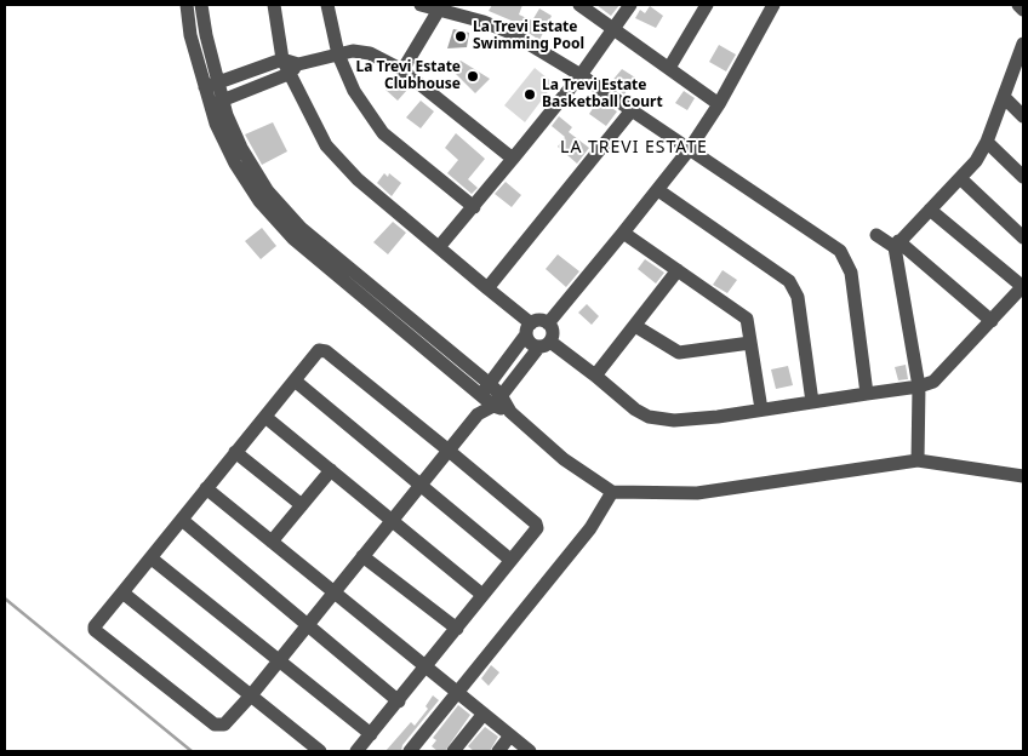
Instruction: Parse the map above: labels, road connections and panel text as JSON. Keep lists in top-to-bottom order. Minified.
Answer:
{"districts":["LA TREVI ESTATE"],"places":["La Trevi Estate Swimming Pool","La Trevi Estate Clubhouse","La Trevi Estate Basketball Court"]}
